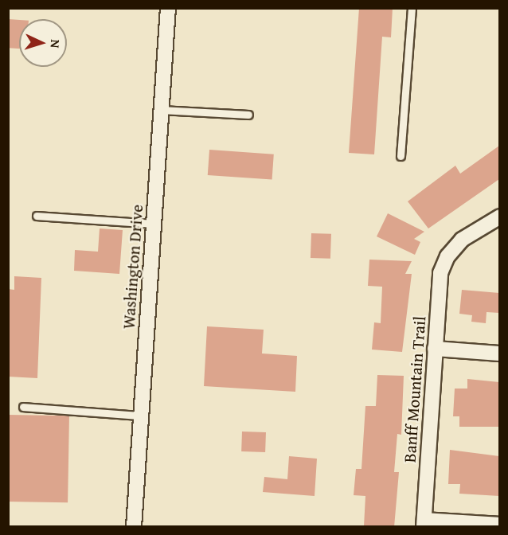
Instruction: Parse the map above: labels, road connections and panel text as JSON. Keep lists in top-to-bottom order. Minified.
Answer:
{"streets":{"street":["Washington Drive","Banff Mountain Trail"]},"north":"right"}
